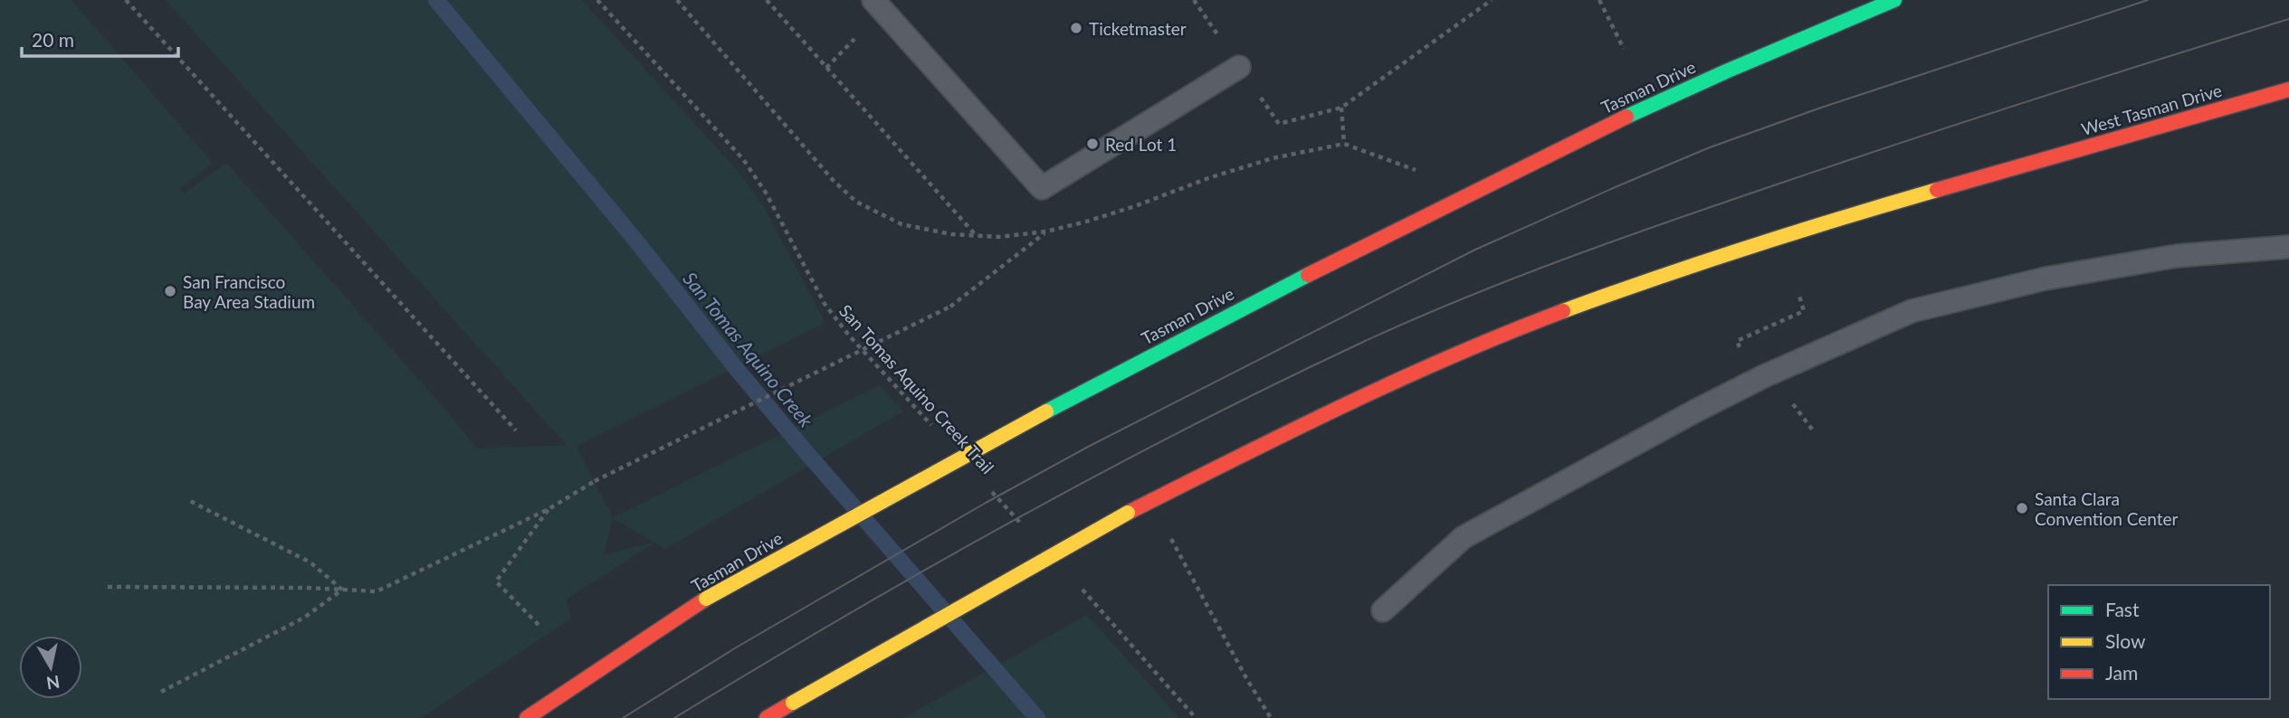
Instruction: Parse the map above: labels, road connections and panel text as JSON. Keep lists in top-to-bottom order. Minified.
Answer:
{"streets":{"main road":["Tasman Drive","West Tasman Drive"],"path":["San Tomas Aquino Creek Trail"]},"water":["San Tomas Aquino Creek"],"places":["Ticketmaster","Red Lot 1","San Francisco Bay Area Stadium","Santa Clara Convention Center"],"legend":["Fast","Slow","Jam"],"scale_bar":"20 m","north":"bottom"}
